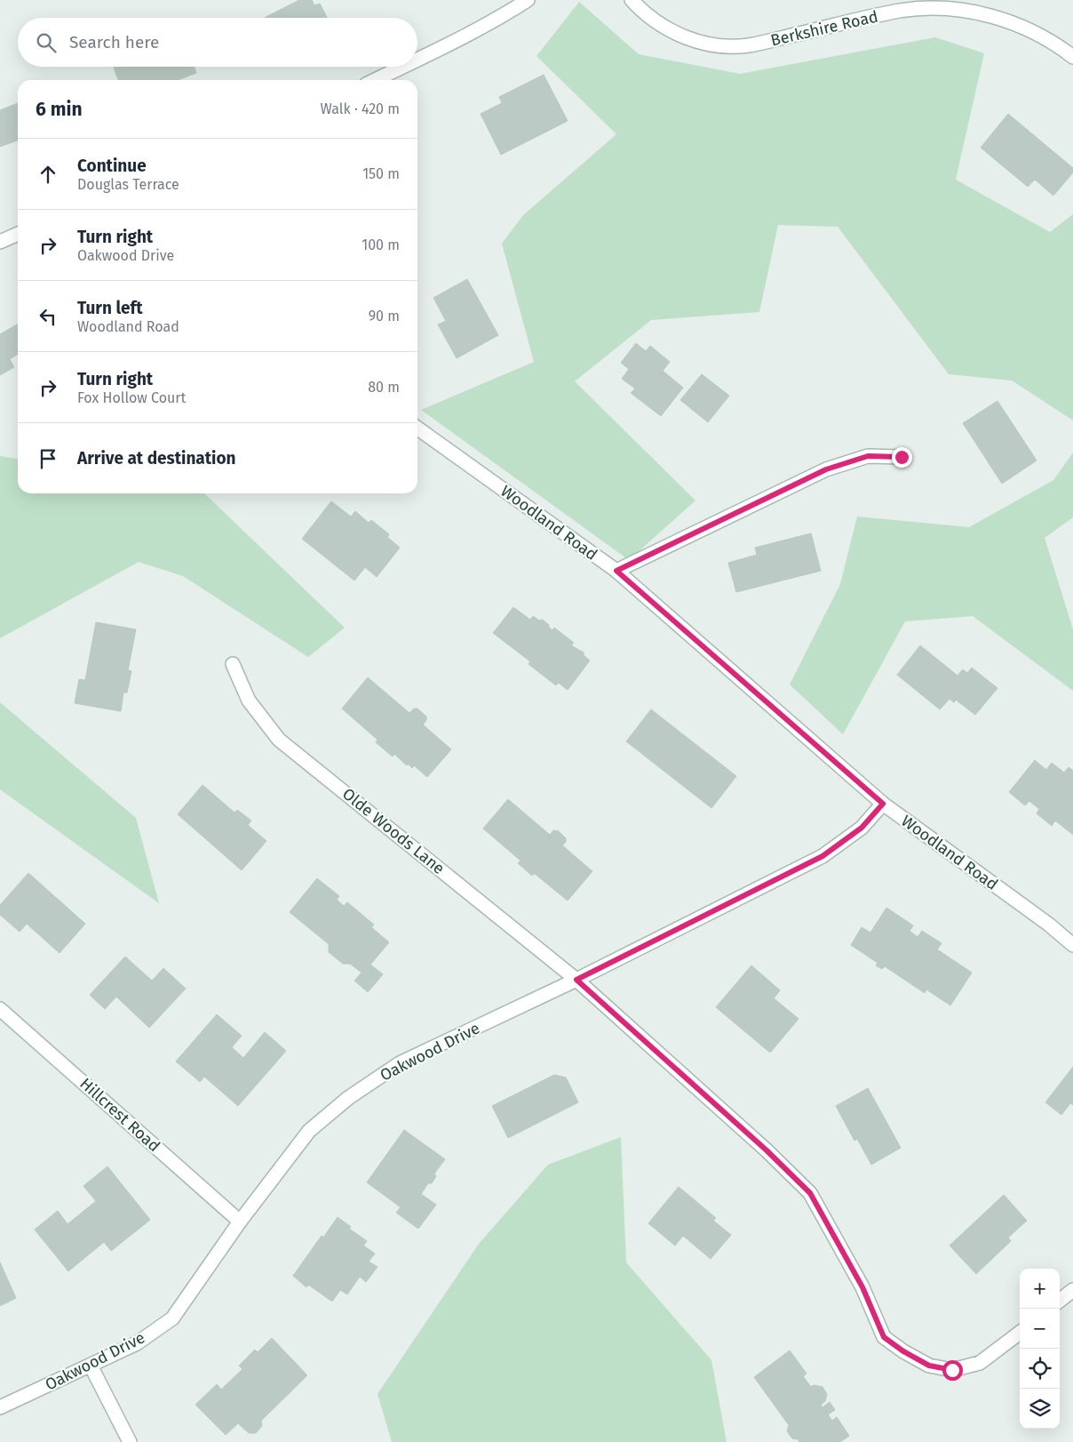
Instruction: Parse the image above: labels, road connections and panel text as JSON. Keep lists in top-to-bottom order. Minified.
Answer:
{"streets":{"street":["Berkshire Road","Woodland Road","Olde Woods Lane","Oakwood Drive","Hillcrest Road"]},"crossings":[["Woodland Road","Oakwood Drive"],["Olde Woods Lane","Oakwood Drive"],["Oakwood Drive","Hillcrest Road"]],"page":{"search":"Search here","heading":["6 min","Walk · 420 m"],"list":[["Continue","Douglas Terrace","150 m"],["Turn right","Oakwood Drive","100 m"],["Turn left","Woodland Road","90 m"],["Turn right","Fox Hollow Court","80 m"],"Arrive at destination"],"map_buttons":["+","−"]}}
